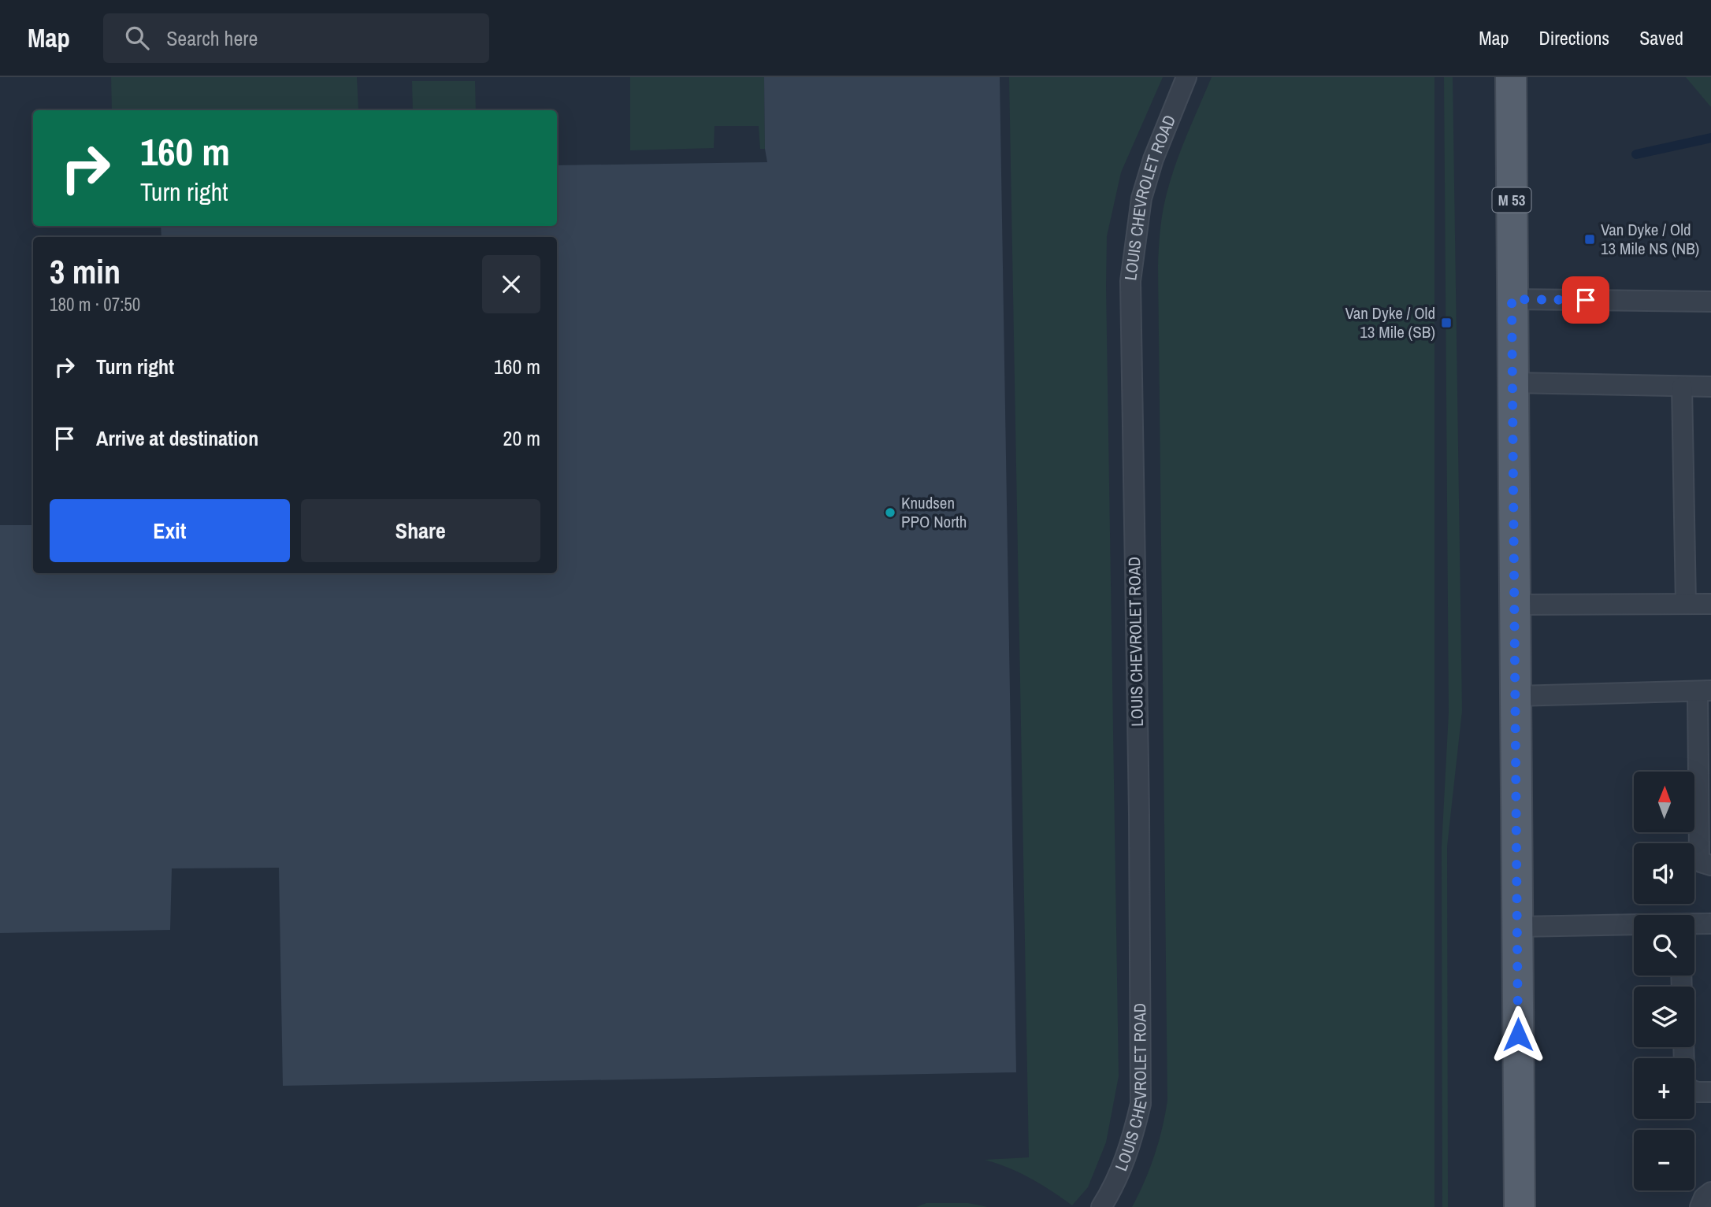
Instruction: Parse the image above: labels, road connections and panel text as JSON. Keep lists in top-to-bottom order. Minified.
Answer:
{"streets":{"main road":["M 53"],"lane":["LOUIS CHEVROLET ROAD"]},"places":{"transit":["Van Dyke / Old 13 Mile NS (NB)","Van Dyke / Old 13 Mile (SB)"],"other":["Knudsen PPO North"]},"north":"top","page":{"header":"Map","search":"Search here","nav":["Map","Directions","Saved"],"turn":["160 m","Turn right"],"heading":["3 min","180 m · 07:50"],"list":[{"name":"Turn right","value":"160 m"},{"name":"Arrive at destination","value":"20 m"}],"buttons":["Exit","Share"],"map_buttons":["+","−"]}}
